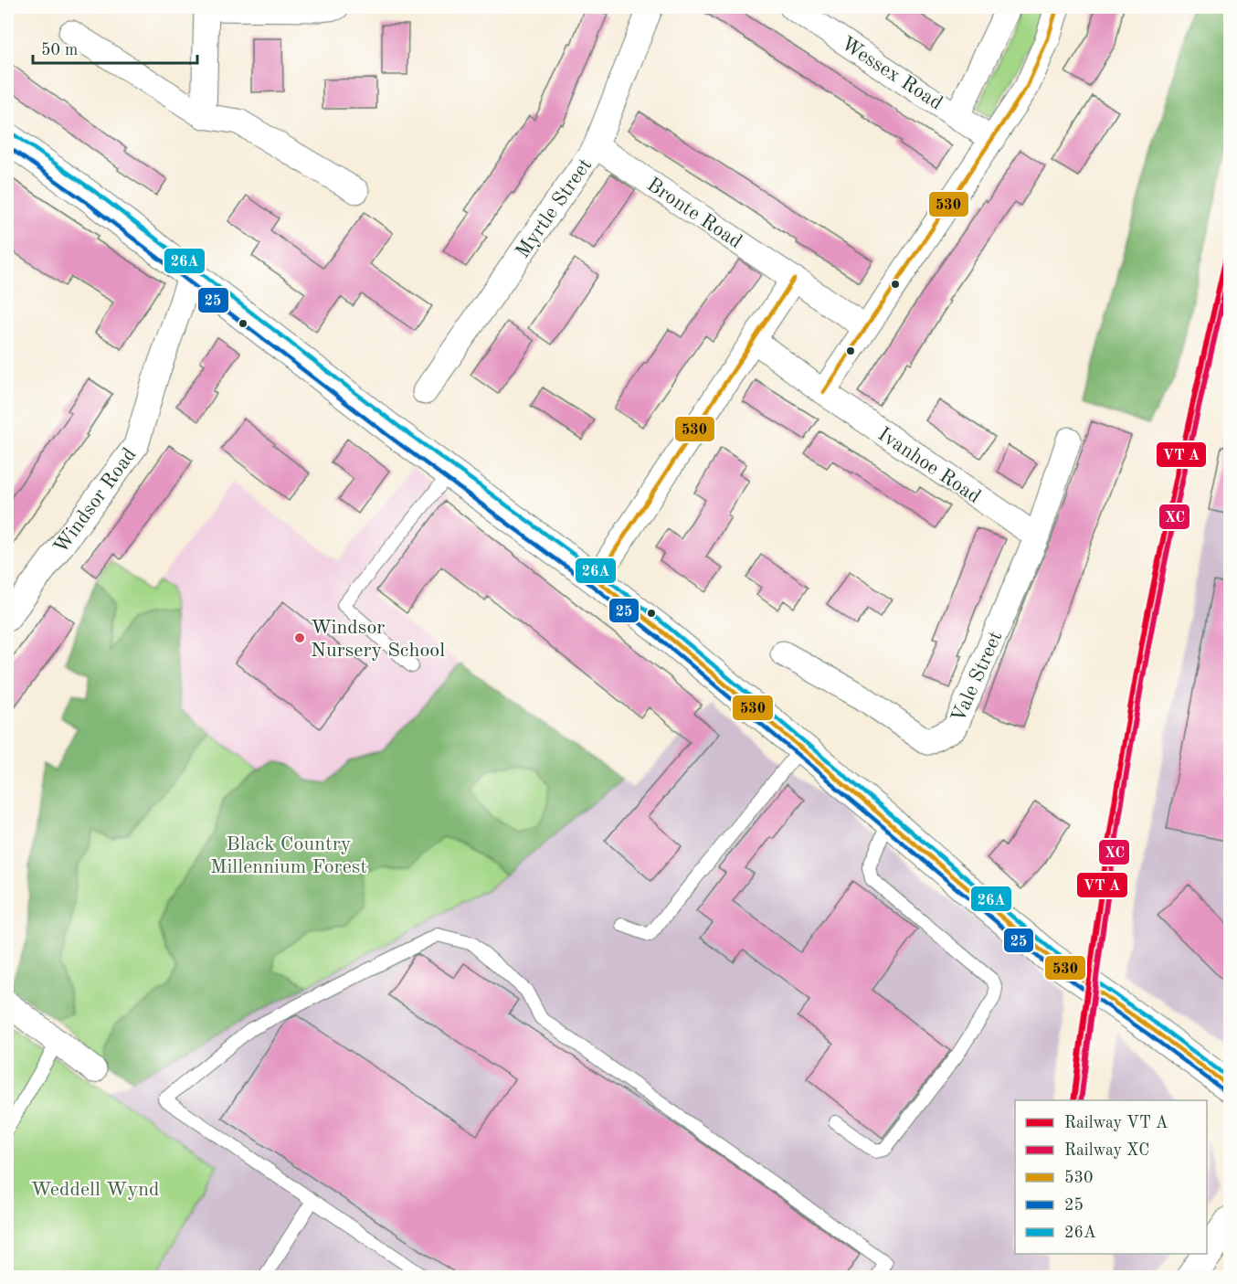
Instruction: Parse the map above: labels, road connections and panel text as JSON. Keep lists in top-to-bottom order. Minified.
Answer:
{"streets":{"street":["Wessex Road","Myrtle Street","Bronte Road","Ivanhoe Road","Windsor Road","Vale Street"]},"crossings":[["Myrtle Street","Bronte Road"],["Ivanhoe Road","Vale Street"]],"parks":["Black Country Millennium Forest","Weddell Wynd"],"places":["Windsor Nursery School"],"lines":["transit line 530","transit line 26A","transit line 25","rail line XC"],"legend":["Railway VT A","Railway XC","530","25","26A"],"scale_bar":"50 m"}
